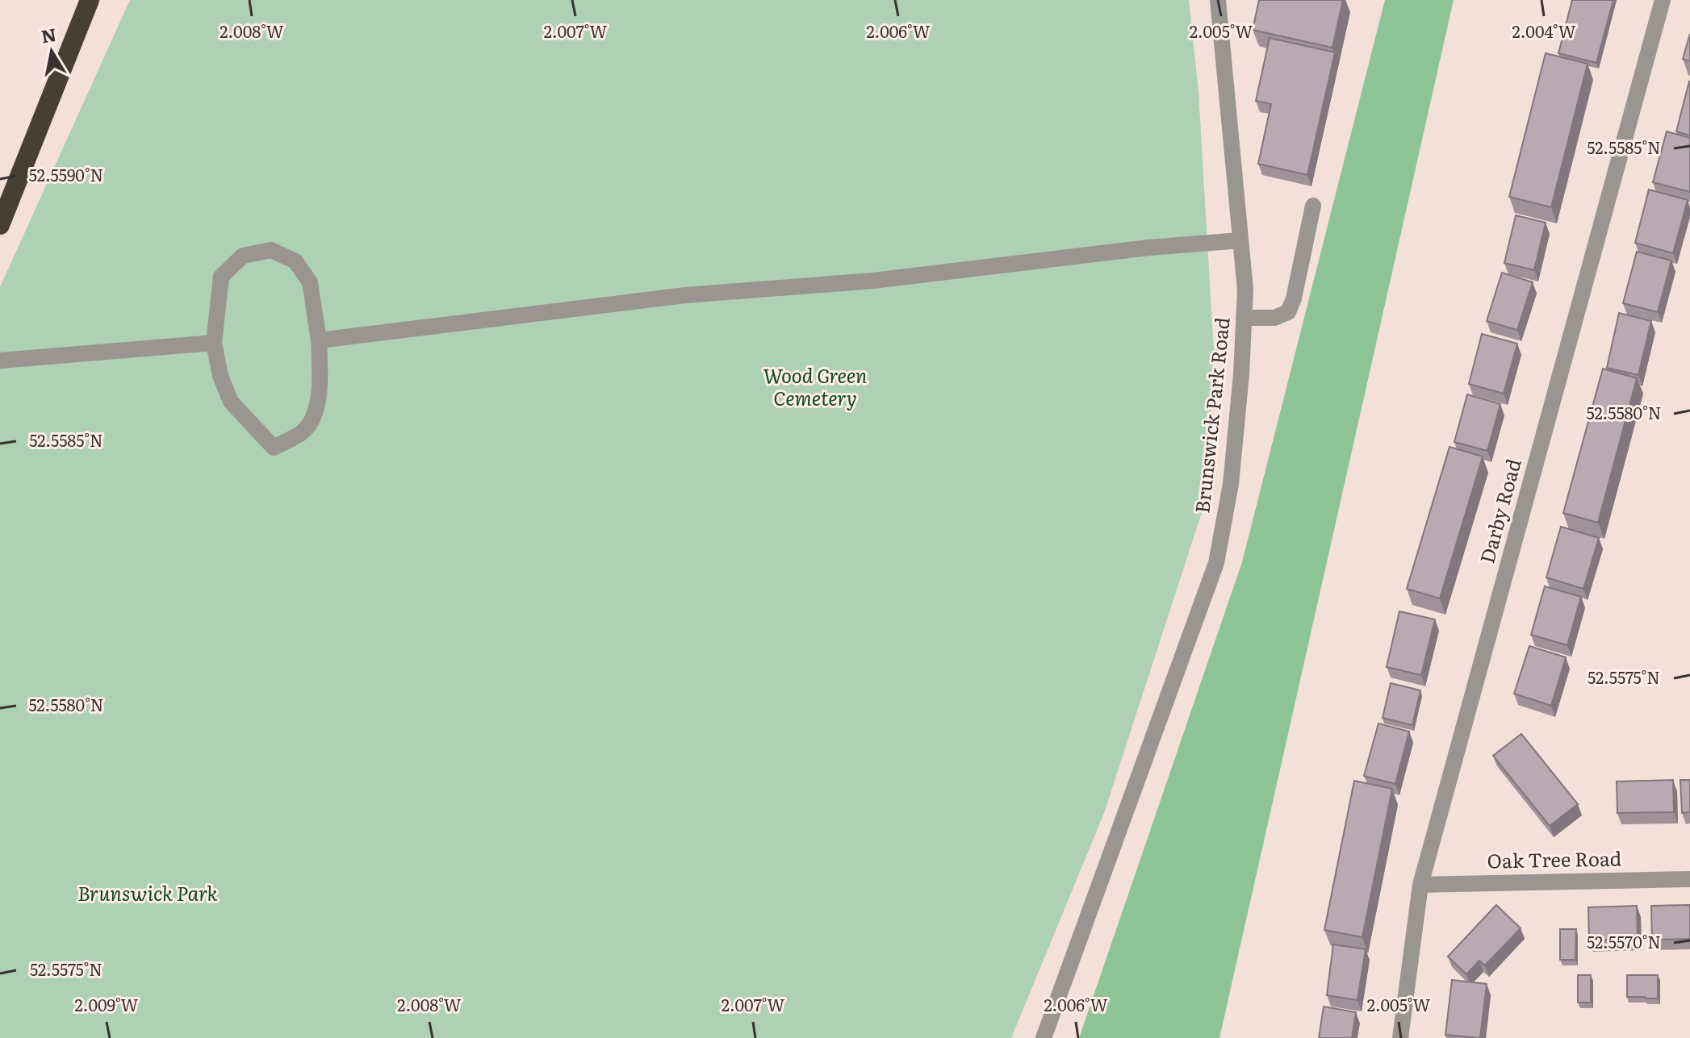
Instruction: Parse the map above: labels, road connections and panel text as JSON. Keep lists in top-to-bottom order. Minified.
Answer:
{"streets":{"street":["Brunswick Park Road","Darby Road","Oak Tree Road"]},"crossings":[["Darby Road","Oak Tree Road"]],"parks":["Wood Green Cemetery","Brunswick Park"],"north":"top","coordinates":["2.008°W","2.007°W","2.006°W","2.005°W","2.004°W","52.5585°N","52.5590°N","52.5580°N","52.5575°N","52.5570°N","2.009°W"]}
